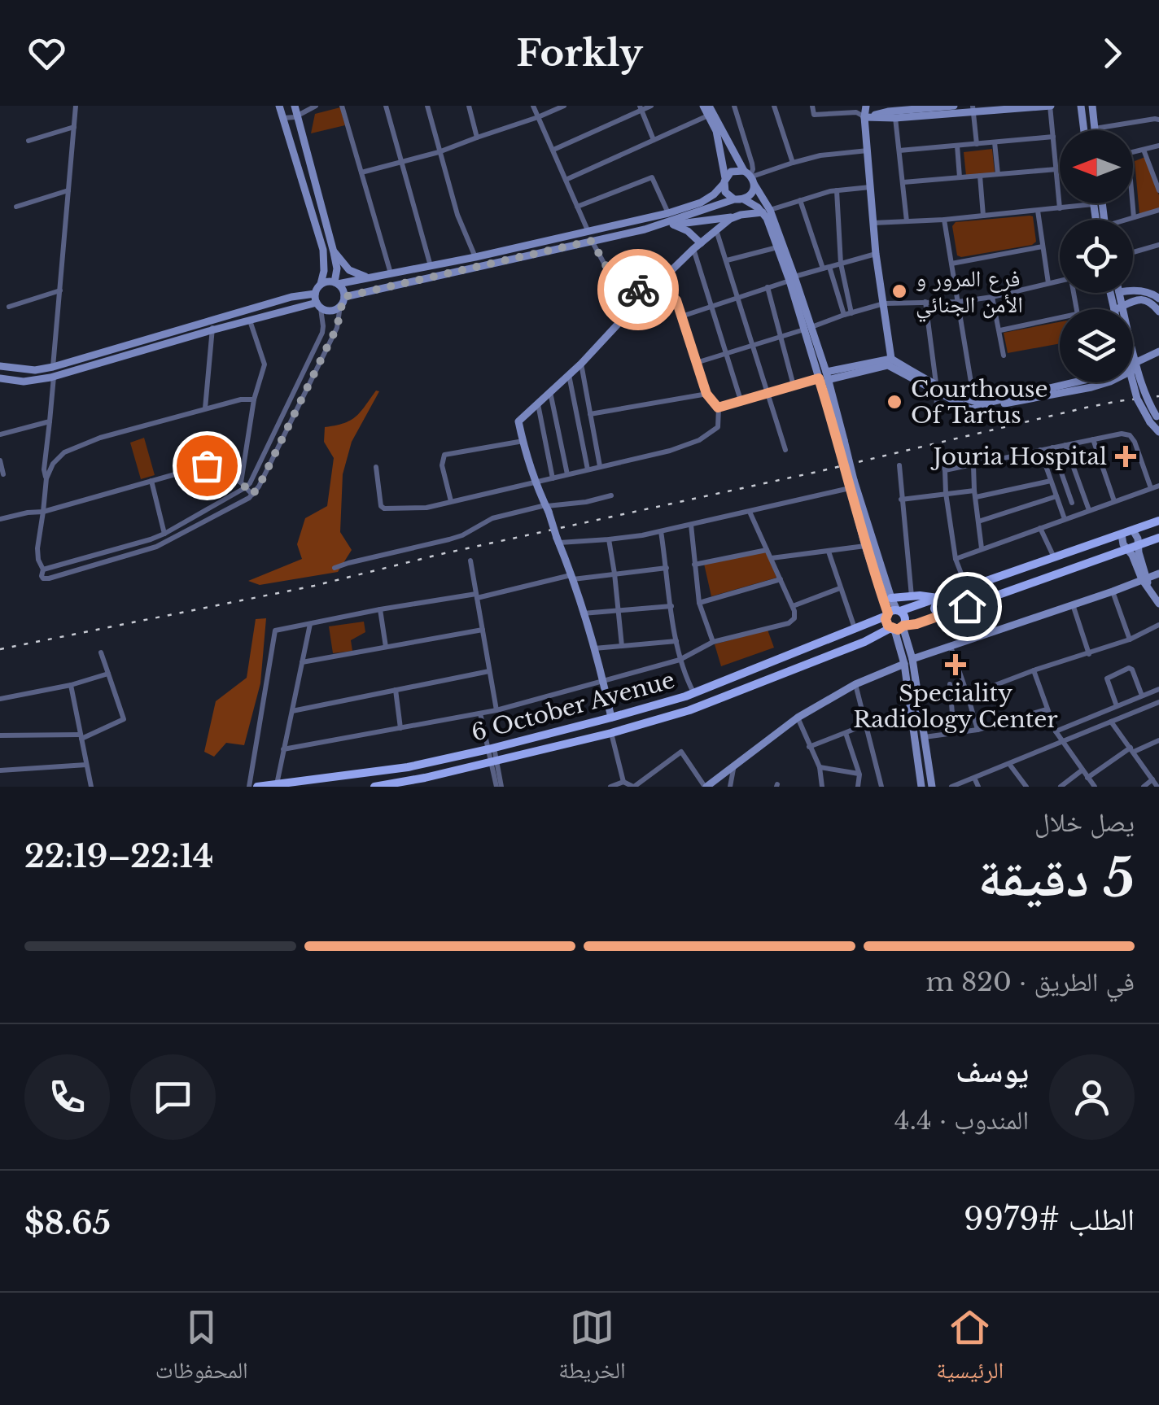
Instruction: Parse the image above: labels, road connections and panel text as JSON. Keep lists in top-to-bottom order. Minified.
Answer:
{"streets":{"main road":["6 October Avenue"]},"places":{"other":["فرع المرور و الأمن الجنائي","Courthouse Of Tartus"],"health":["Jouria Hospital","Speciality Radiology Center"]},"north":"left","page":{"header":"Forkly","heading":["5 دقيقة","يصل خلال","22:14–22:19"],"panel":["يوسف","المندوب · 4.4","الطلب #9979","$8.65"],"bar":"في الطريق · 820 m","tabs":["الرئيسية","الخريطة","المحفوظات"]}}
